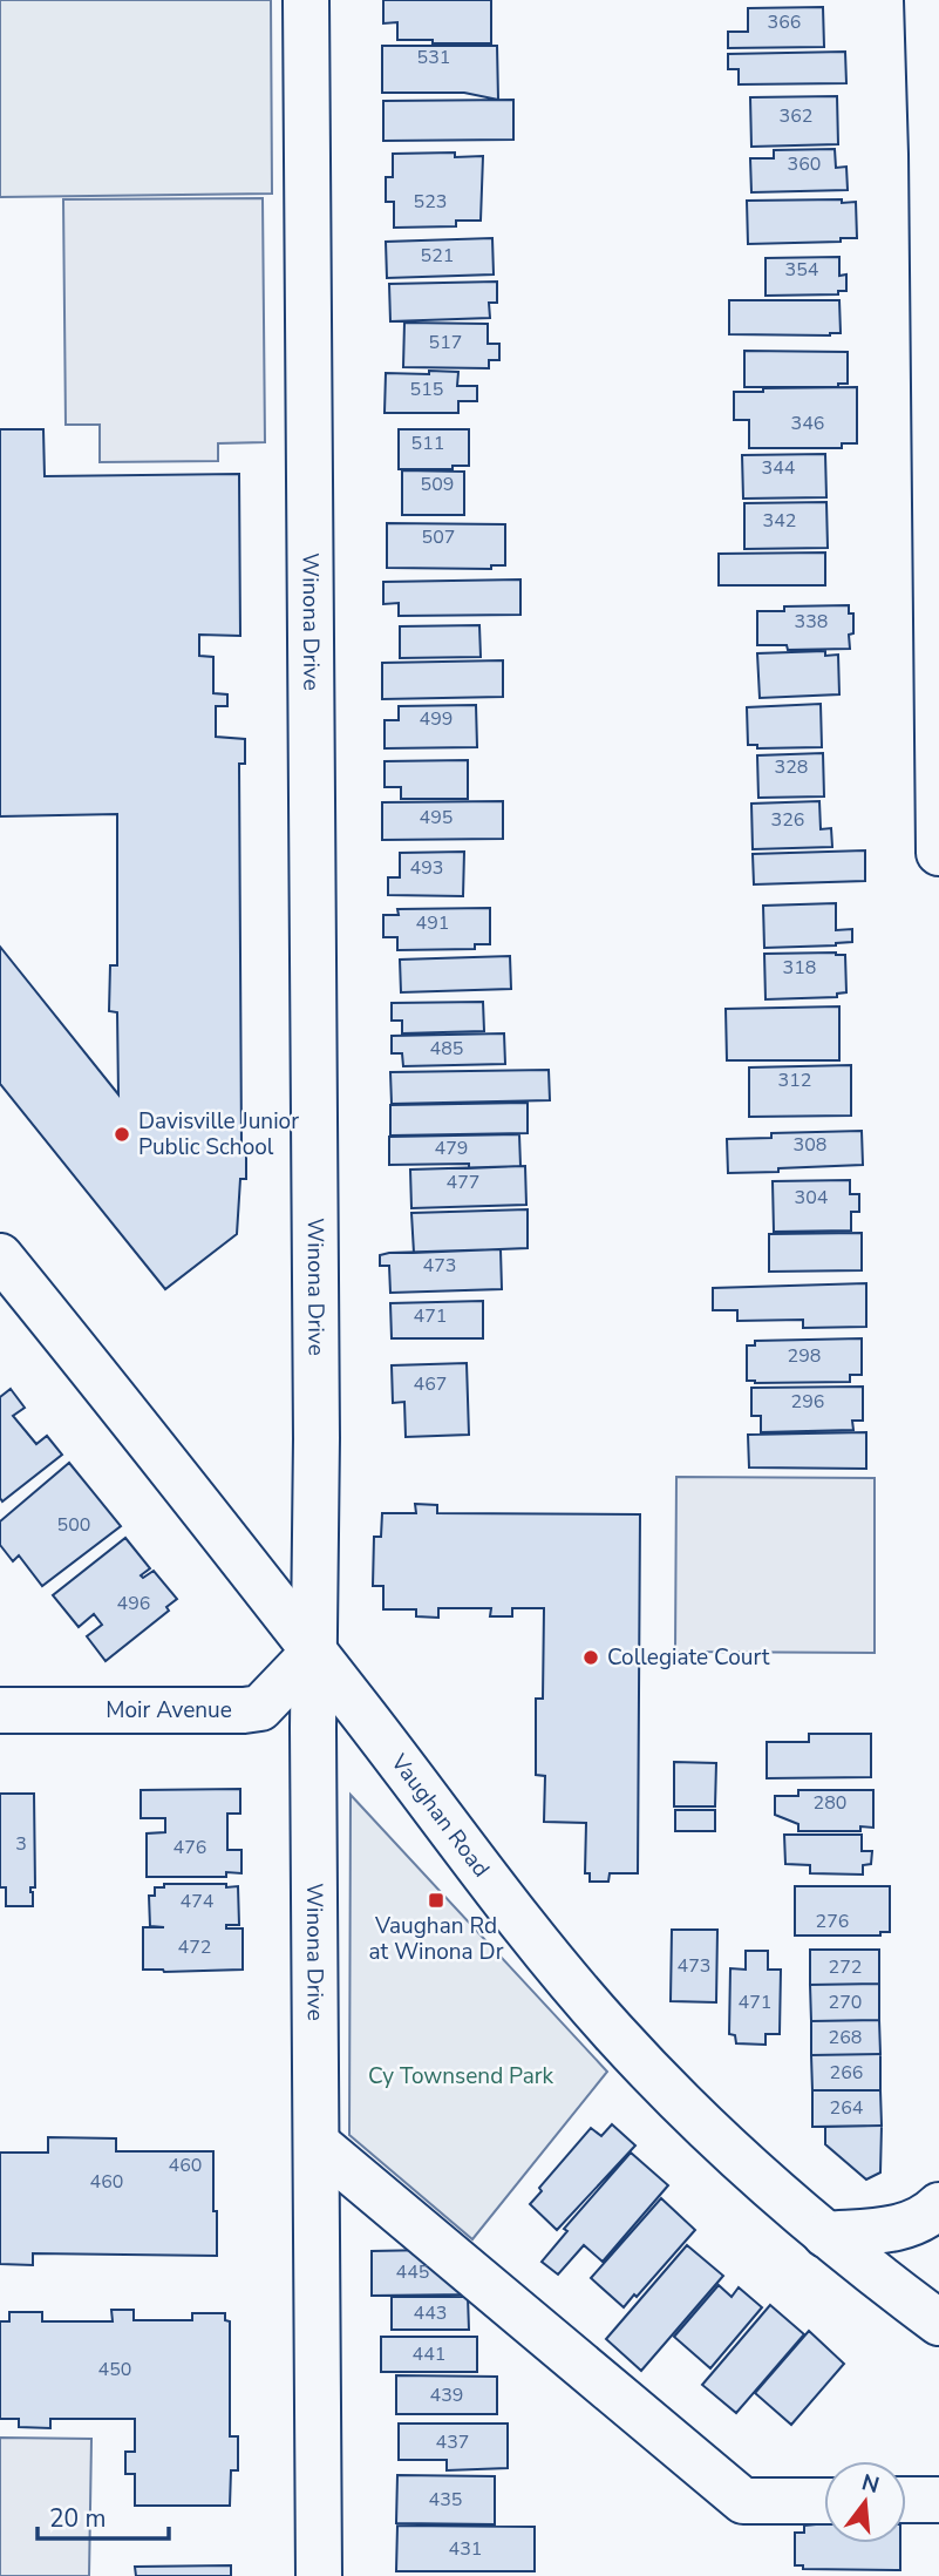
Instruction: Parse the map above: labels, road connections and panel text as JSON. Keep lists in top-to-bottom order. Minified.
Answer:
{"streets":{"street":["Winona Drive","Moir Avenue","Vaughan Road"]},"crossings":[["Winona Drive","Moir Avenue"],["Winona Drive","Vaughan Road"],["Moir Avenue","Vaughan Road"]],"parks":["Cy Townsend Park"],"places":{"other":["Davisville Junior Public School","Collegiate Court"],"transit":["Vaughan Rd at Winona Dr"]},"house_numbers":["366","531","362","360","523","521","354","517","515","346","511","344","509","342","507","338","499","328","495","326","493","491","318","485","312","308","479","477","304","473","471","298","467","296","500","496","280","3","476","474","276","472","473","272","471","270","268","266","264","460","460","445","443","441","450","439","437","435","431"],"scale_bar":"20 m","north":"top"}
